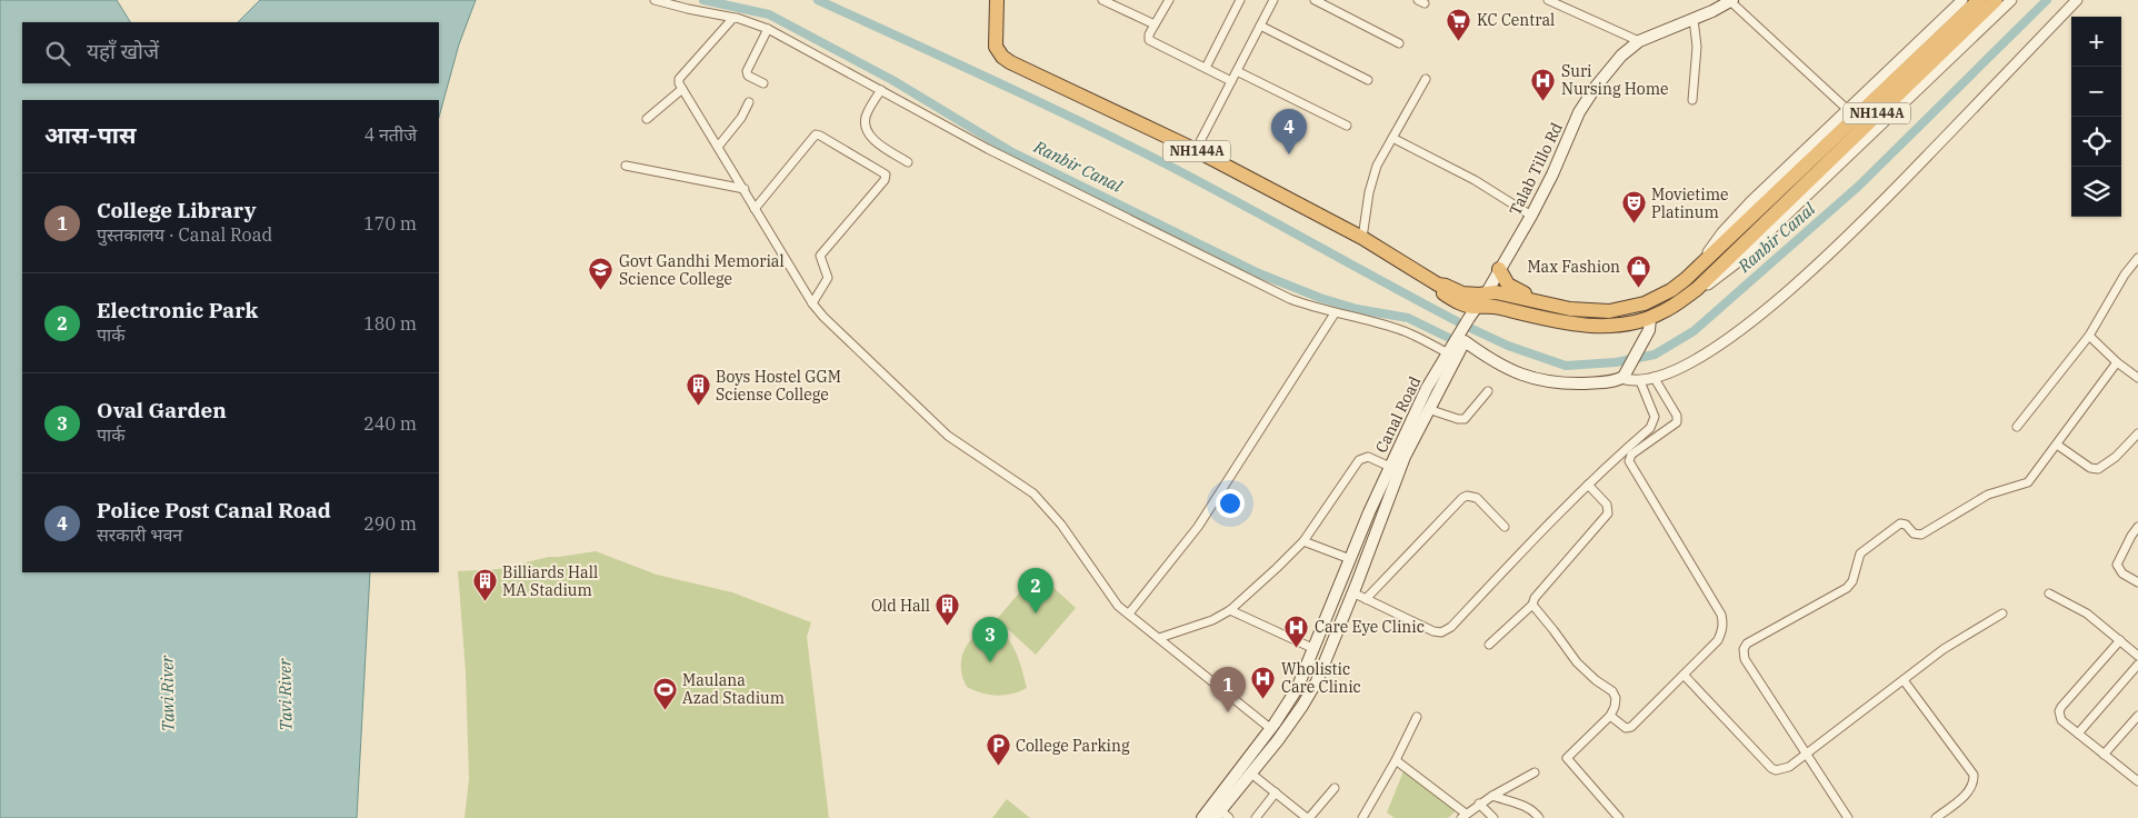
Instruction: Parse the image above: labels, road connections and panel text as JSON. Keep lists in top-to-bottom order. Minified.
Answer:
{"streets":{"highway":["NH144A"],"main road":["Talab Tillo Rd","Canal Road"]},"crossings":[["NH144A","Talab Tillo Rd"],["NH144A","Canal Road"],["Talab Tillo Rd","Canal Road"]],"water":["Ranbir Canal","Tawi River","Tavi River"],"places":{"supermarket":["KC Central"],"hospital":["Suri Nursing Home","Care Eye Clinic","Wholistic Care Clinic"],"theatre":["Movietime Platinum"],"shop":["Max Fashion"],"school or university":["Govt Gandhi Memorial Science College"],"building":["Boys Hostel GGM Sciense College","Billiards Hall MA Stadium","Old Hall"],"sports":["Maulana Azad Stadium"],"parking":["College Parking"]},"page":{"map_buttons":["+","−"],"search":"यहाँ खोजें","heading":["आस-पास","4 नतीजे"],"pins":["4","2","3","1"],"list":[{"mark":"1","name":"College Library","note":"पुस्तकालय · Canal Road","value":"170 m"},{"mark":"2","name":"Electronic Park","note":"पार्क","value":"180 m"},{"mark":"3","name":"Oval Garden","note":"पार्क","value":"240 m"},{"mark":"4","name":"Police Post Canal Road","note":"सरकारी भवन","value":"290 m"}]}}
